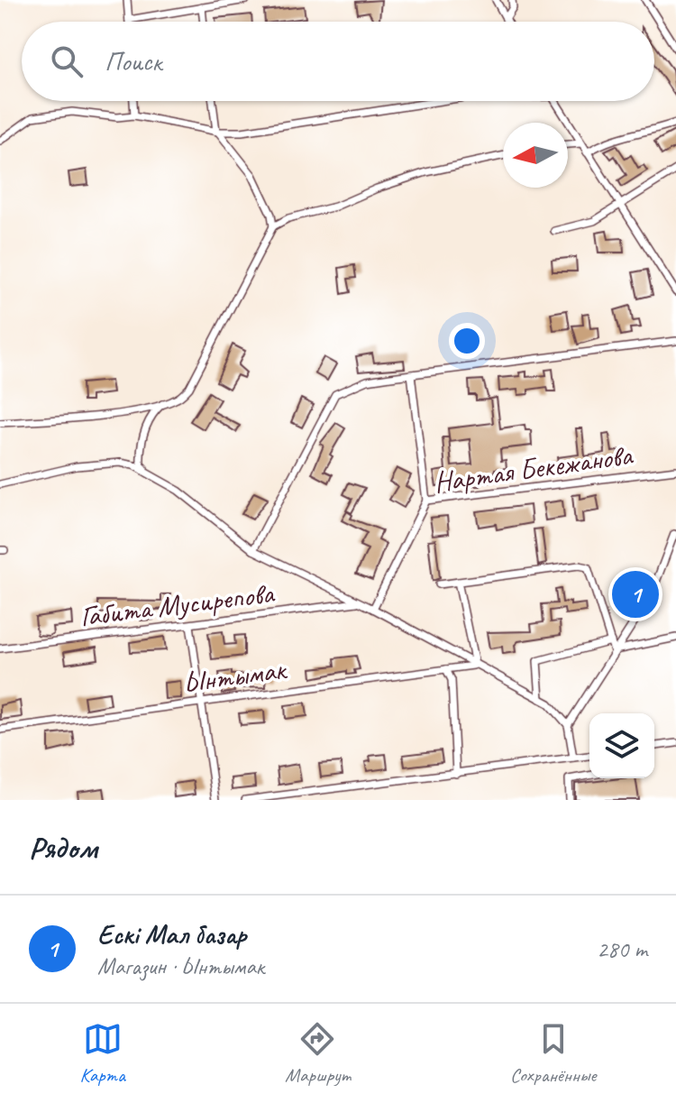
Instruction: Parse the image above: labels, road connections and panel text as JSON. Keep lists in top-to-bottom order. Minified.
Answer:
{"streets":{"street":["Нартая Бекежанова","Габита Мусирепова","Ынтымак"]},"north":"left","page":{"search":"Поиск","pins":"1","heading":"Рядом","list":[{"mark":"1","name":"Ескі Мал базар","note":"Магазин · Ынтымак","value":"280 m"}],"nav":["Карта","Маршрут","Сохранённые"]}}
